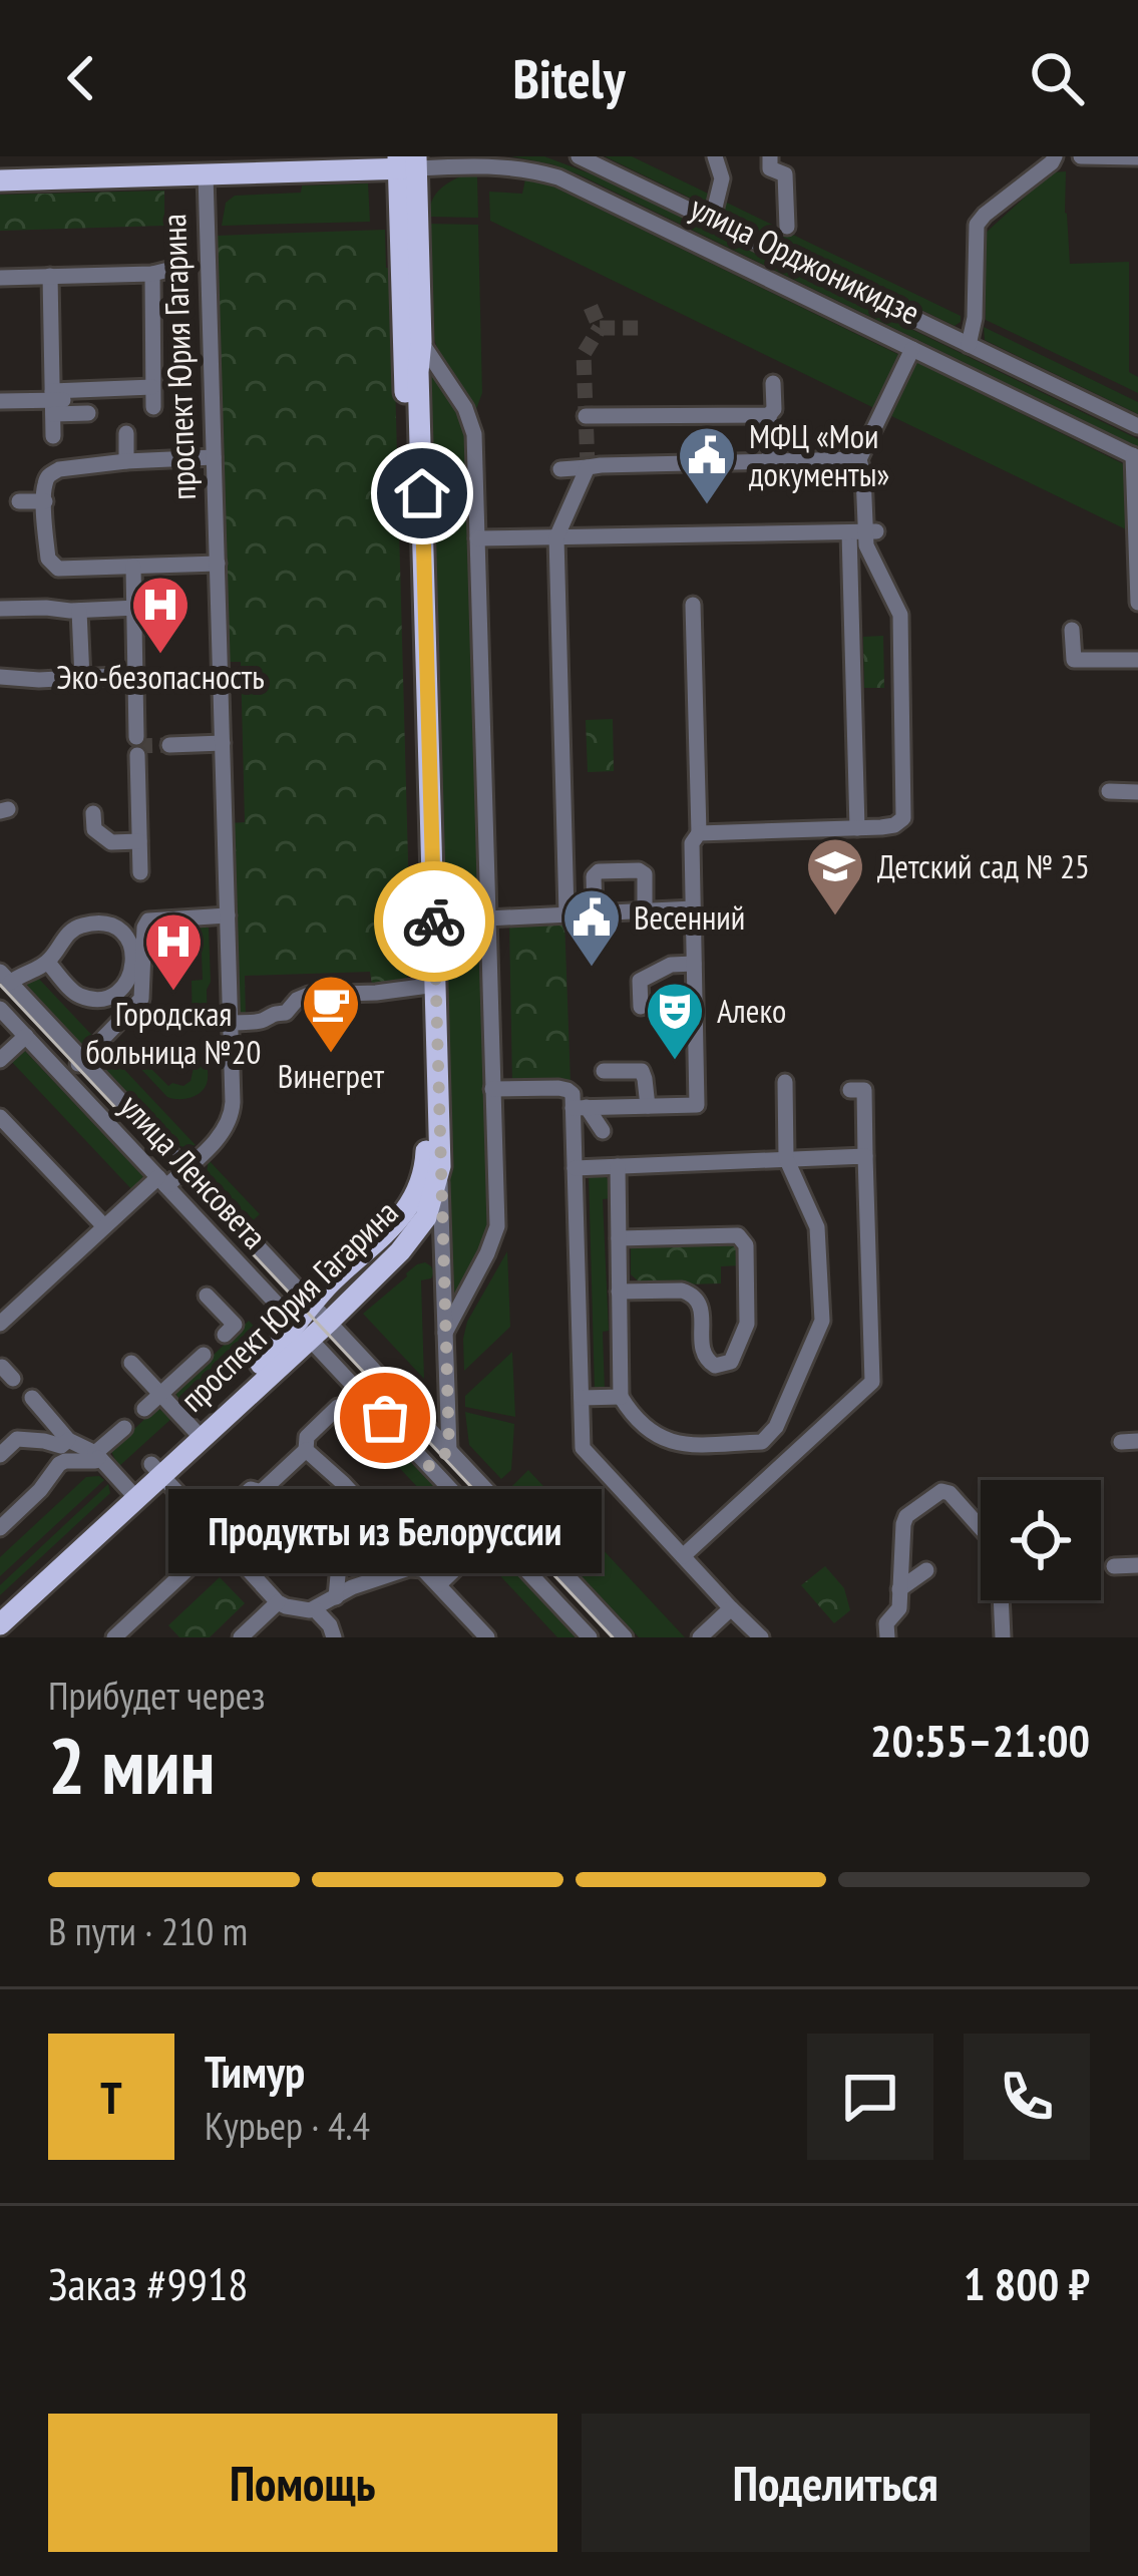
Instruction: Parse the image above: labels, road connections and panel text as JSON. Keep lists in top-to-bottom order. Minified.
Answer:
{"streets":{"main road":["улица Орджоникидзе","проспект Юрия Гагарина"],"street":["улица Ленсовета"]},"crossings":[["улица Орджоникидзе","проспект Юрия Гагарина"],["проспект Юрия Гагарина","улица Ленсовета"]],"places":{"public building":["МФЦ «Мои документы»","Весенний"],"hospital":["Эко-безопасность","Городская больница №20"],"school or university":["Детский сад № 25"],"cafe":["Винегрет"],"theatre":["Алеко"],"other":["Продукты из Белоруссии"]},"page":{"header":"Bitely","bubble":"Продукты из Белоруссии","heading":["2 мин","Прибудет через","20:55–21:00"],"panel":["Тимур","Курьер · 4.4","Заказ #9918","1 800 ₽"],"bar":"В пути · 210 m","round":"Т","buttons":["Помощь","Поделиться"]}}
